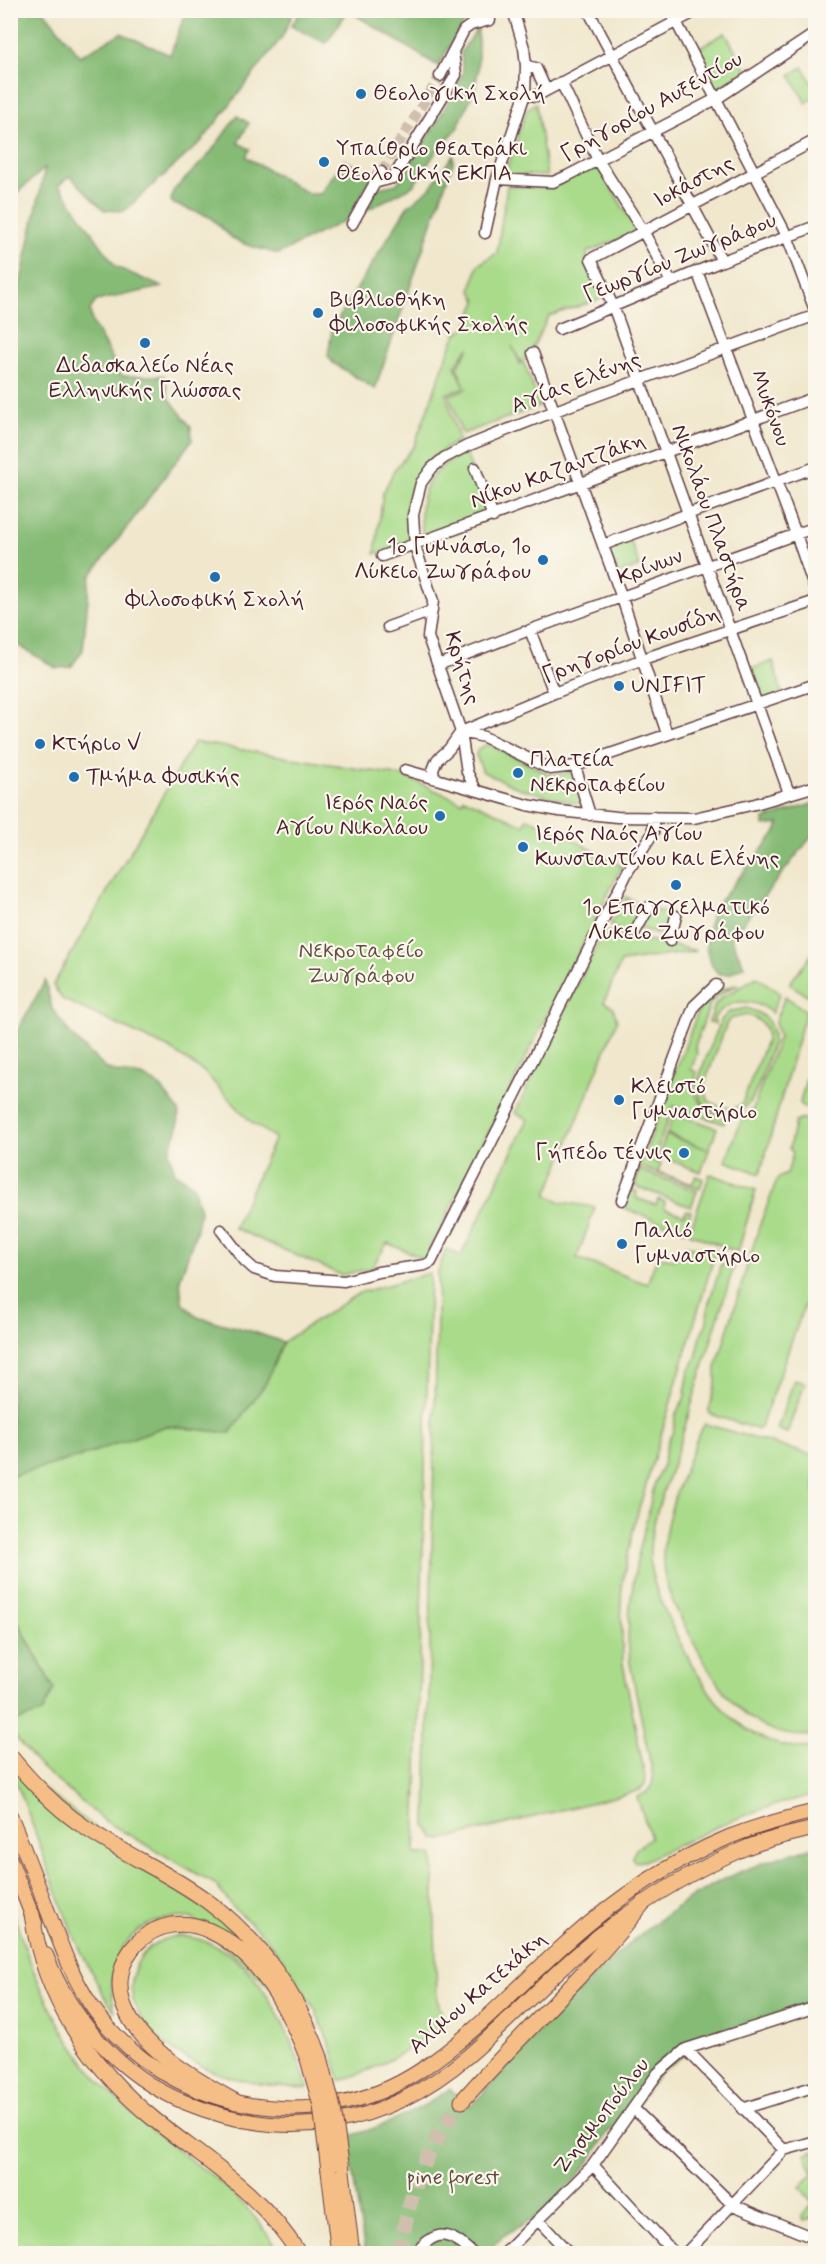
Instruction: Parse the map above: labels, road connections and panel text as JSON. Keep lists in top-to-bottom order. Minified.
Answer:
{"streets":{"main road":["Αλίμου Κατεχάκη"],"street":["Γρηγορίου Αυξεντίου","Ιοκάστης","Γεωργίου Ζωγράφου","Αγίας Ελένης","Μυκόνου","Νίκου Καζαντζάκη","Νικολάου Πλαστήρα","Κρίνων","Γρηγορίου Κουσίδη","Κρήτης","Ζησιμοπούλου"]},"crossings":[["Ιοκάστης","Νικολάου Πλαστήρα"],["Γεωργίου Ζωγράφου","Μυκόνου"],["Γεωργίου Ζωγράφου","Νικολάου Πλαστήρα"],["Αγίας Ελένης","Μυκόνου"],["Αγίας Ελένης","Νίκου Καζαντζάκη"],["Αγίας Ελένης","Νικολάου Πλαστήρα"],["Αγίας Ελένης","Κρήτης"],["Μυκόνου","Νίκου Καζαντζάκη"],["Μυκόνου","Κρίνων"],["Νίκου Καζαντζάκη","Νικολάου Πλαστήρα"],["Νίκου Καζαντζάκη","Κρήτης"],["Νικολάου Πλαστήρα","Κρίνων"],["Νικολάου Πλαστήρα","Γρηγορίου Κουσίδη"],["Κρίνων","Κρήτης"],["Γρηγορίου Κουσίδη","Κρήτης"]],"parks":["Νεκροταφείο Ζωγράφου","pine forest"],"places":["Θεολογική Σχολή","Υπαίθριο θεατράκι Θεολογικής ΕΚΠΑ","Βιβλιοθήκη Φιλοσοφικής Σχολής","Διδασκαλείο Νέας Ελληνικής Γλώσσας","1ο Γυμνάσιο, 1ο Λύκειο Ζωγράφου","Φιλοσοφική Σχολή","UNIFIT","Κτήριο V","Πλατεία Νεκροταφείου","Τμήμα Φυσικής","Ιερός Ναός Αγίου Νικολάου","Ιερός Ναός Αγίου Κωνσταντίνου και Ελένης","1ο Επαγγελματικό Λύκειο Ζωγράφου","Κλειστό Γυμναστήριο","Γήπεδο τέννις","Παλιό Γυμναστήριο"]}
